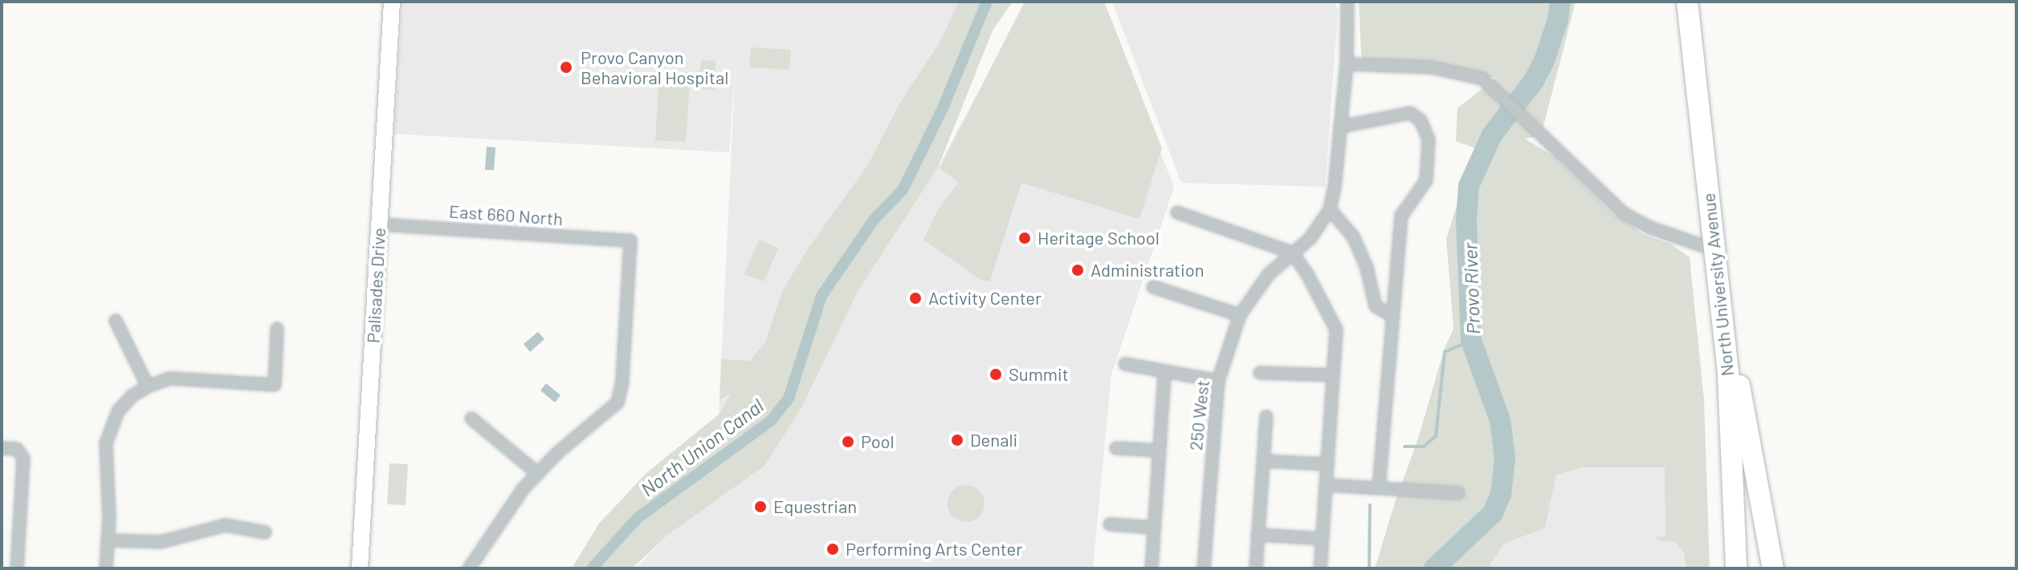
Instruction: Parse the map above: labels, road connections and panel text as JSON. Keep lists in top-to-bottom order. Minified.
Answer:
{"streets":{"highway":["North University Avenue"],"street":["East 660 North","Palisades Drive","250 West"]},"crossings":[["East 660 North","Palisades Drive"]],"water":["Provo River","North Union Canal"],"places":["Provo Canyon Behavioral Hospital","Heritage School","Administration","Activity Center","Summit","Denali","Pool","Equestrian","Performing Arts Center"]}
